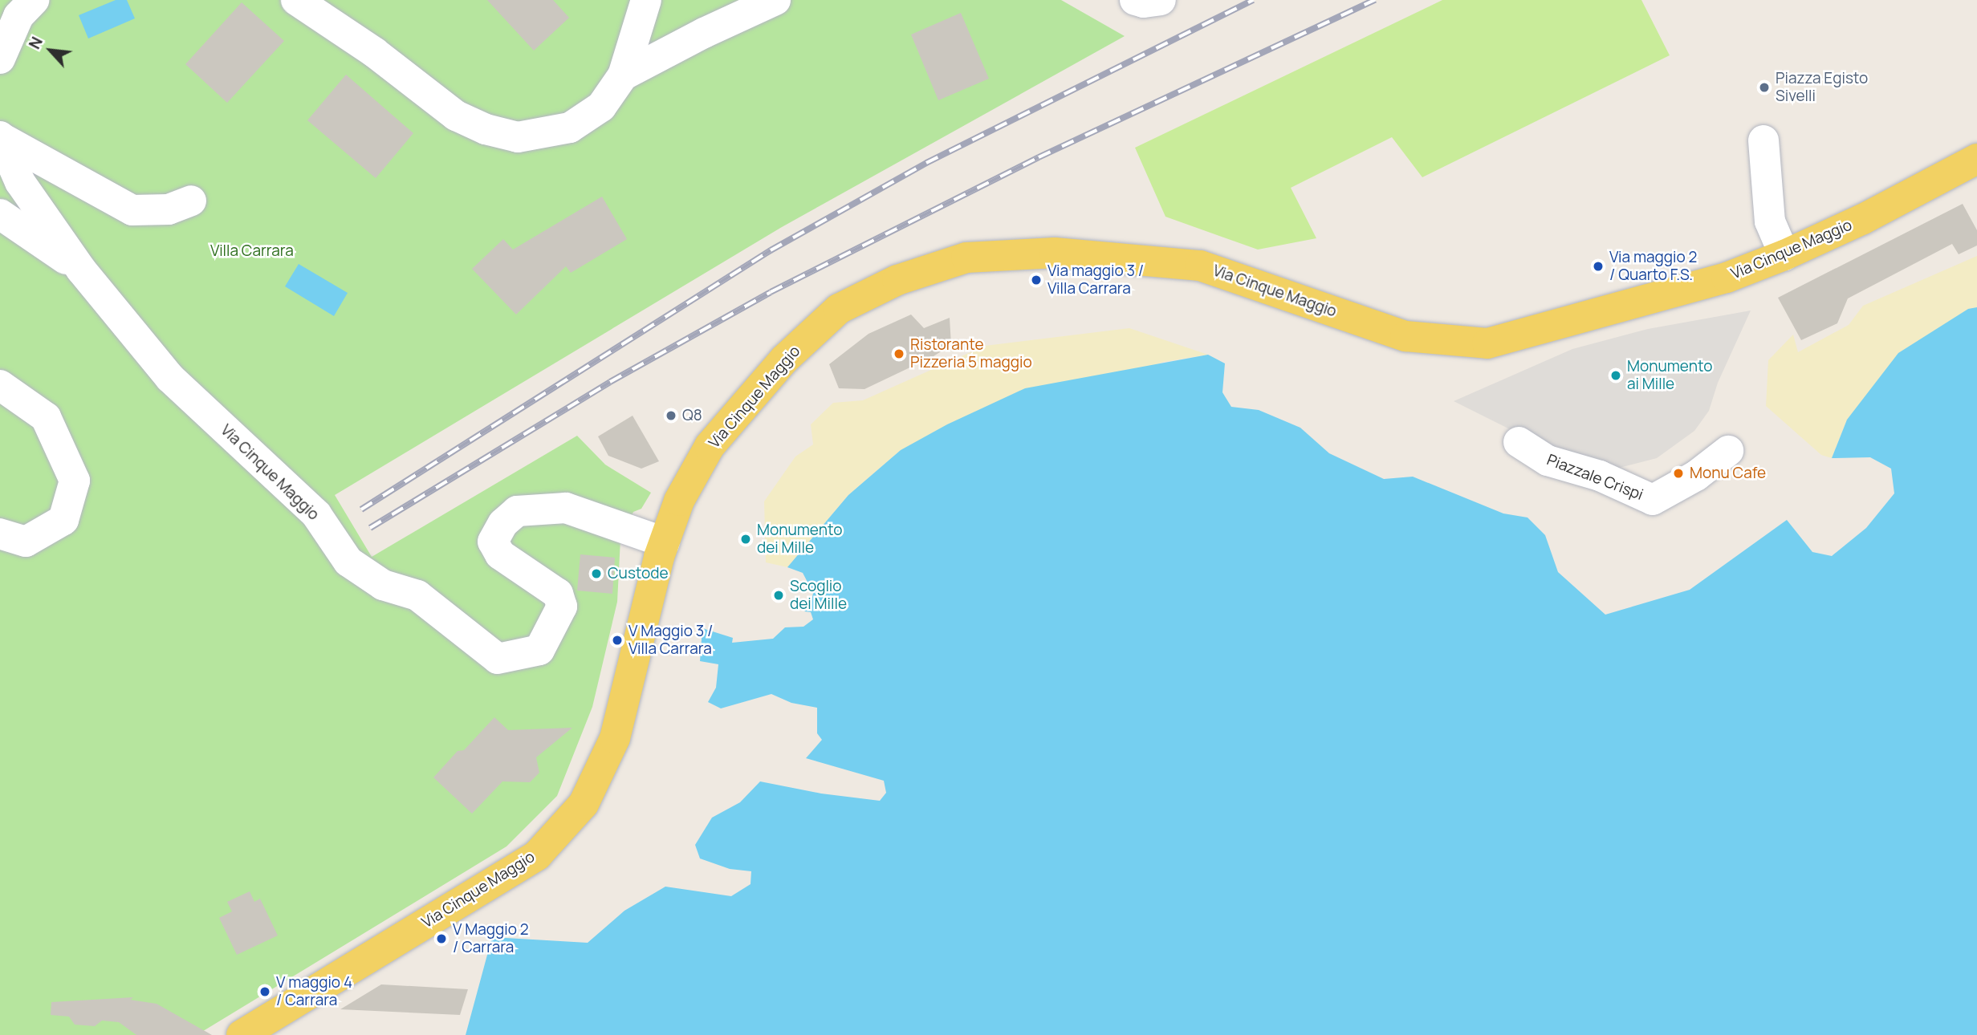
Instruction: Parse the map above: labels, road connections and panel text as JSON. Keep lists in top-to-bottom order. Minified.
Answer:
{"streets":{"main road":["Via Cinque Maggio"],"street":["Piazzale Crispi"]},"parks":["Villa Carrara"],"places":["Piazza Egisto Sivelli","Via maggio 2 / Quarto F.S.","Via maggio 3 / Villa Carrara","Ristorante Pizzeria 5 maggio","Monumento ai Mille","Q8","Monu Cafe","Monumento dei Mille","Custode","Scoglio dei Mille","V Maggio 3 / Villa Carrara","V Maggio 2 / Carrara","V maggio 4 / Carrara"],"north":"top left"}
